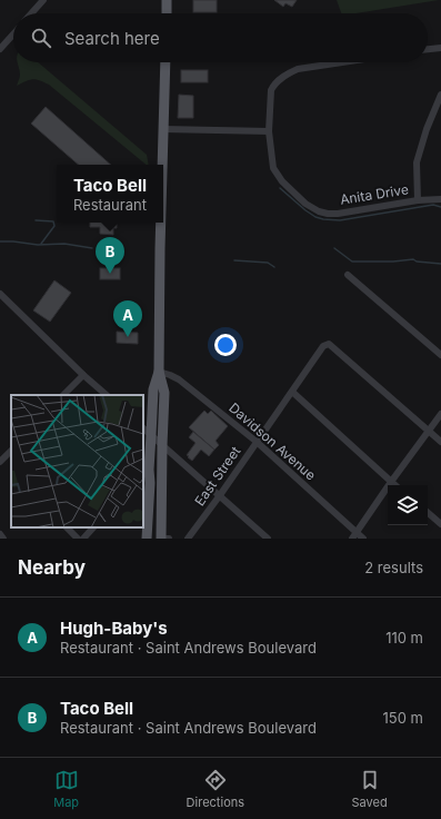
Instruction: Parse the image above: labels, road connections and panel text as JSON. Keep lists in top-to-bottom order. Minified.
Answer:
{"streets":{"street":["Anita Drive","Davidson Avenue","East Street"]},"crossings":[["Davidson Avenue","East Street"]],"page":{"search":"Search here","popup":["Taco Bell","Restaurant"],"pins":["B","A"],"heading":["Nearby","2 results"],"list":[{"mark":"A","name":"Hugh-Baby's","note":"Restaurant · Saint Andrews Boulevard","value":"110 m"},{"mark":"B","name":"Taco Bell","note":"Restaurant · Saint Andrews Boulevard","value":"150 m"}],"nav":["Map","Directions","Saved"]}}
